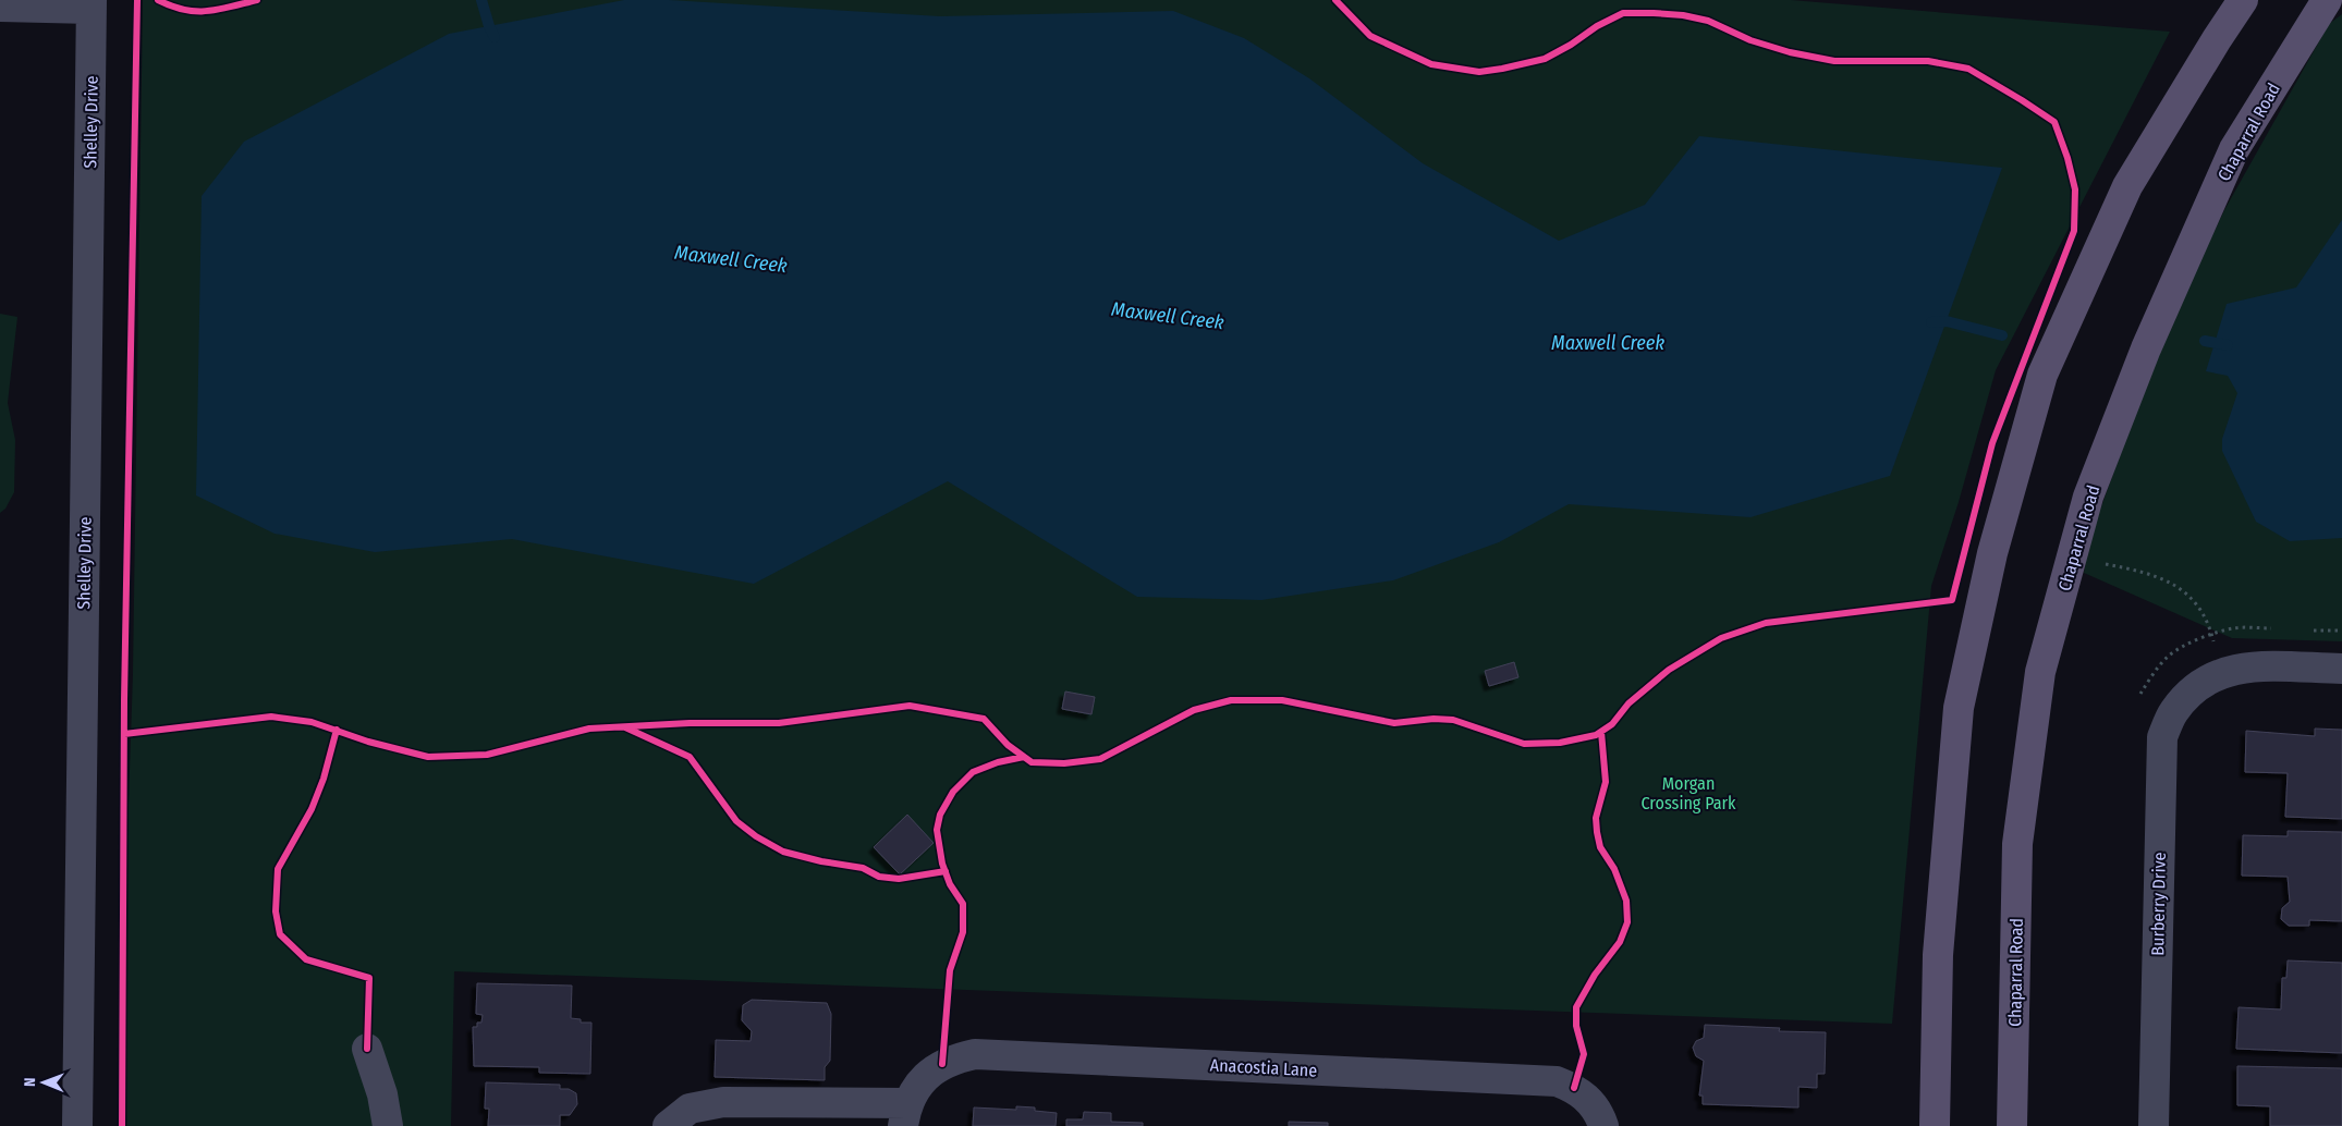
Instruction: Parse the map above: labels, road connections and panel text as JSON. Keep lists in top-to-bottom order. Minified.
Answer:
{"streets":{"main road":["Chaparral Road"],"street":["Shelley Drive","Burberry Drive","Anacostia Lane"]},"water":["Maxwell Creek"],"parks":["Morgan Crossing Park"],"north":"left"}
